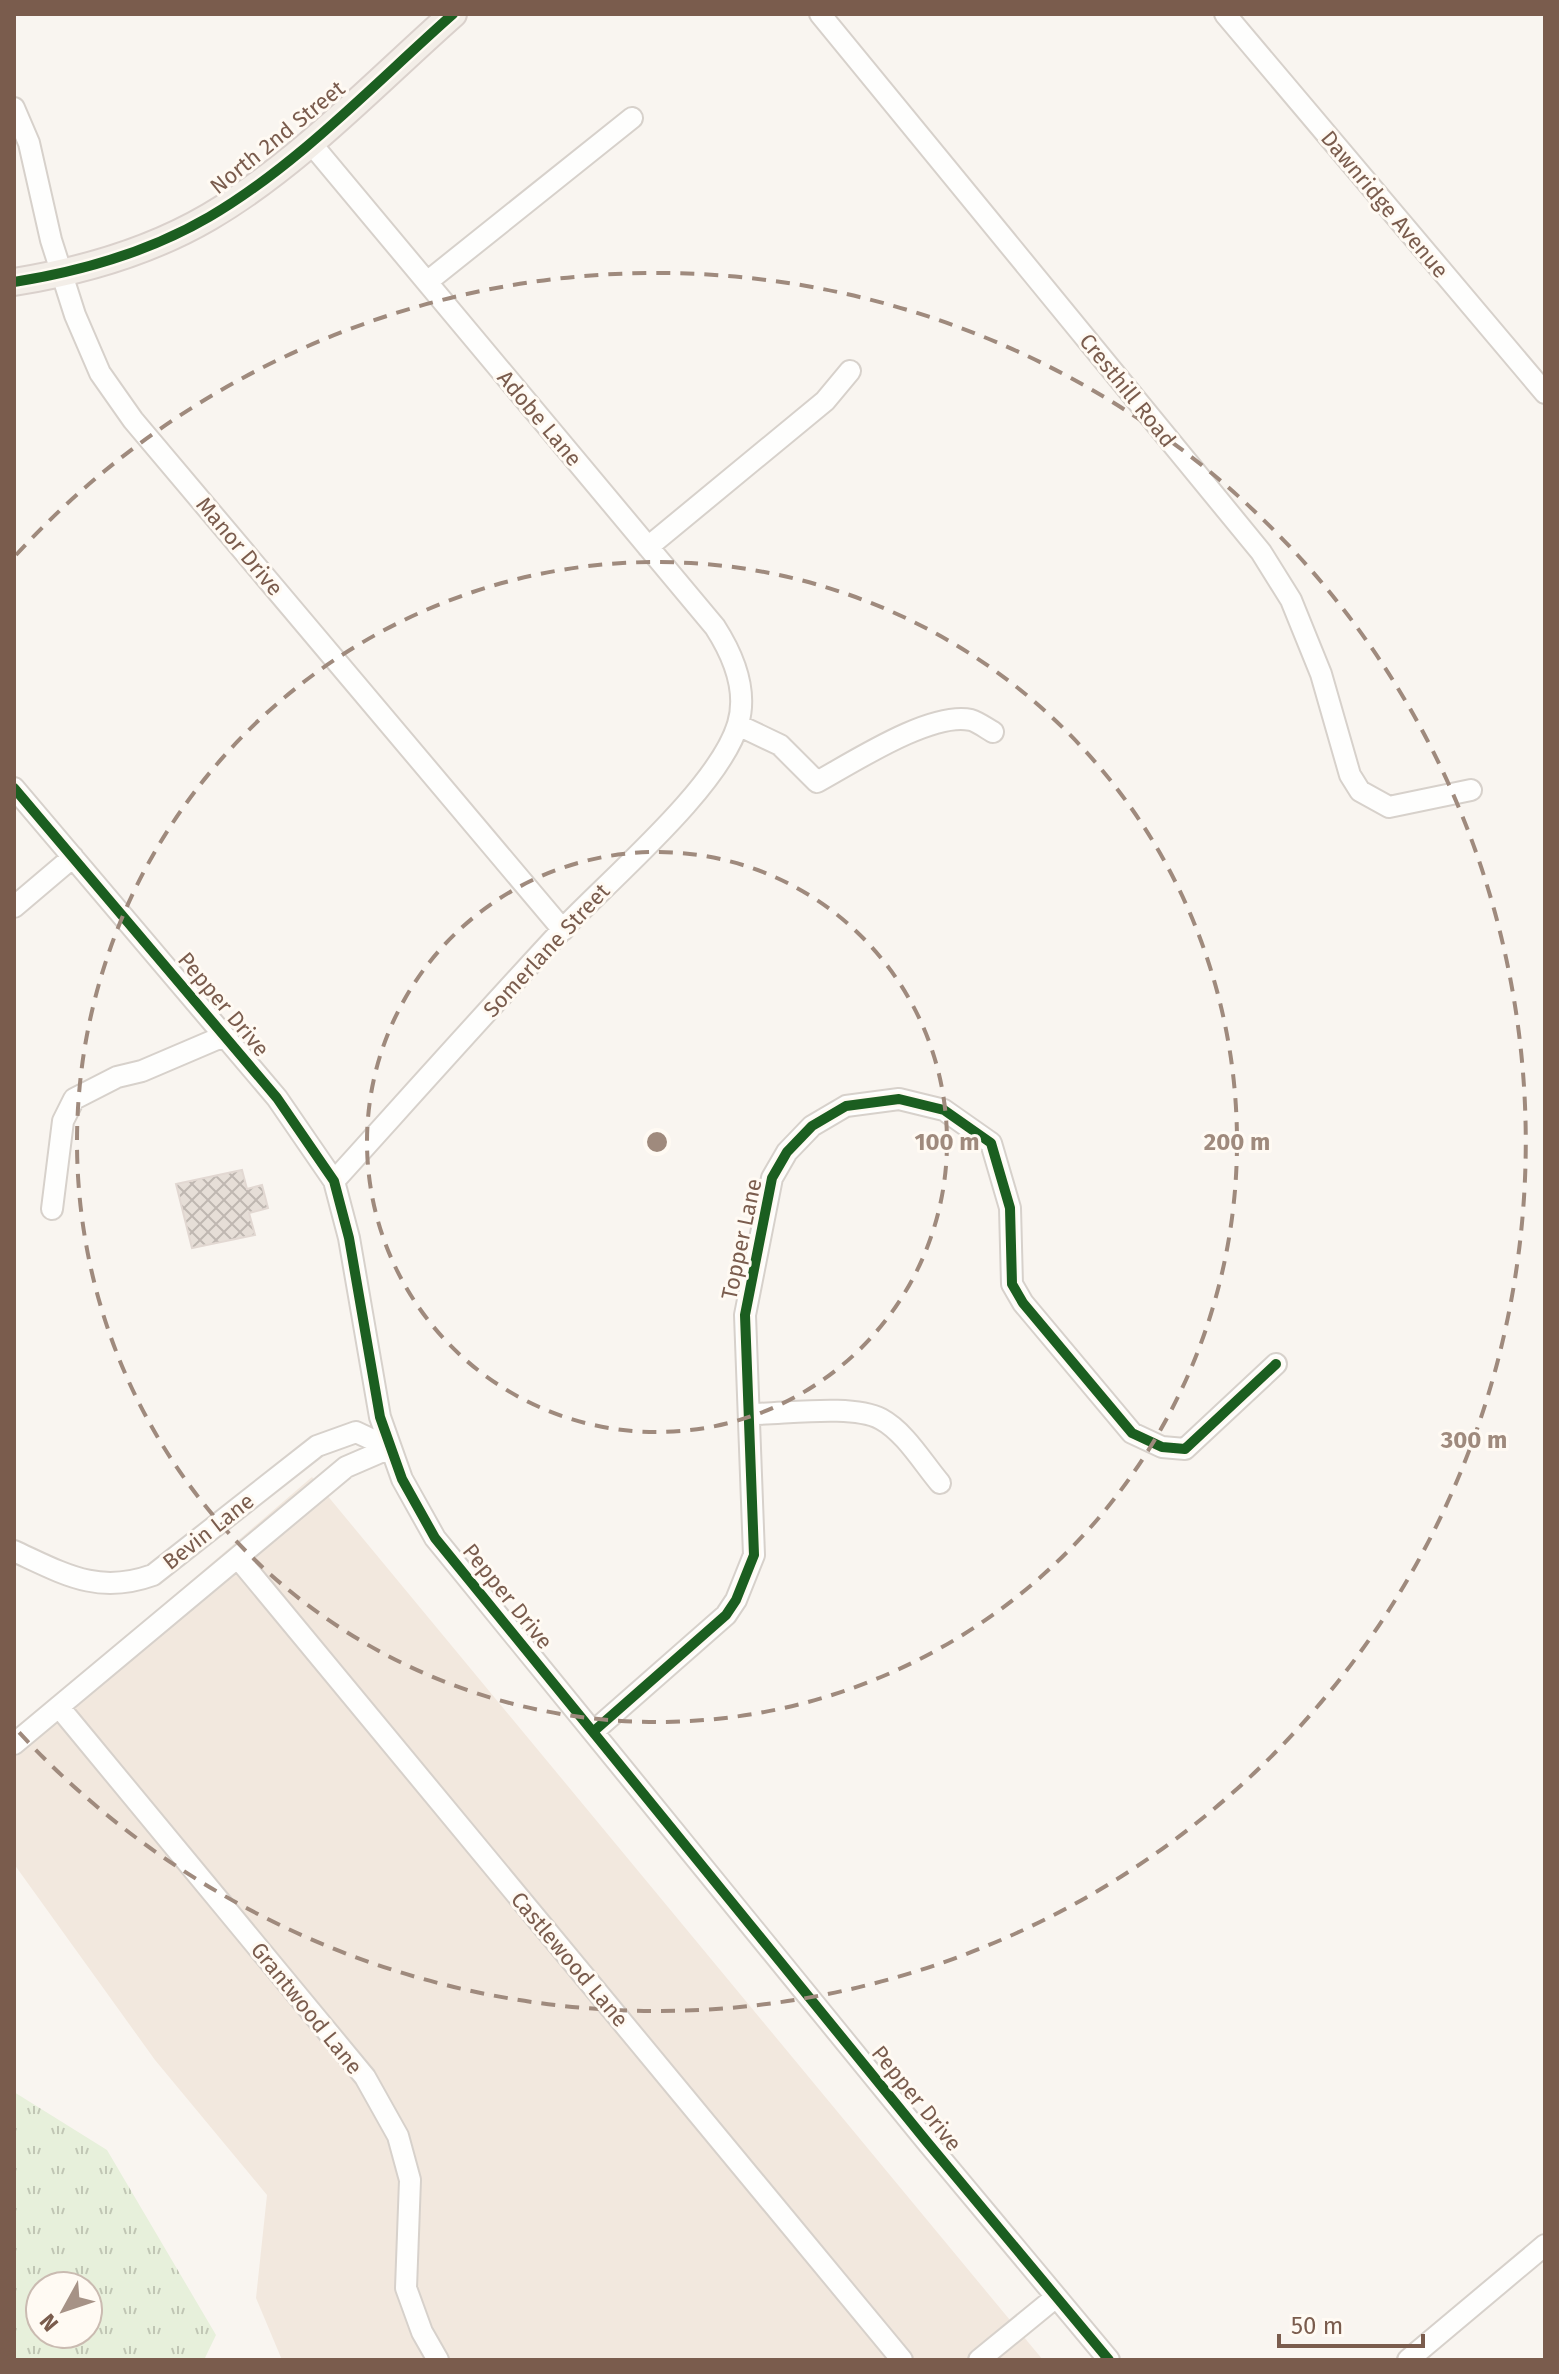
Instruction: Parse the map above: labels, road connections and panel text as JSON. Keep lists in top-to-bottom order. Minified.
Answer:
{"streets":{"main road":["North 2nd Street"],"street":["Dawnridge Avenue","Cresthill Road","Adobe Lane","Manor Drive","Somerlane Street","Pepper Drive","Topper Lane","Bevin Lane","Castlewood Lane","Grantwood Lane"]},"crossings":[["North 2nd Street","Adobe Lane"],["North 2nd Street","Manor Drive"],["Adobe Lane","Somerlane Street"],["Manor Drive","Somerlane Street"],["Somerlane Street","Pepper Drive"],["Pepper Drive","Topper Lane"],["Pepper Drive","Bevin Lane"]],"scale_bar":"50 m","north":"bottom left","rings":["100 m","200 m","300 m"]}
